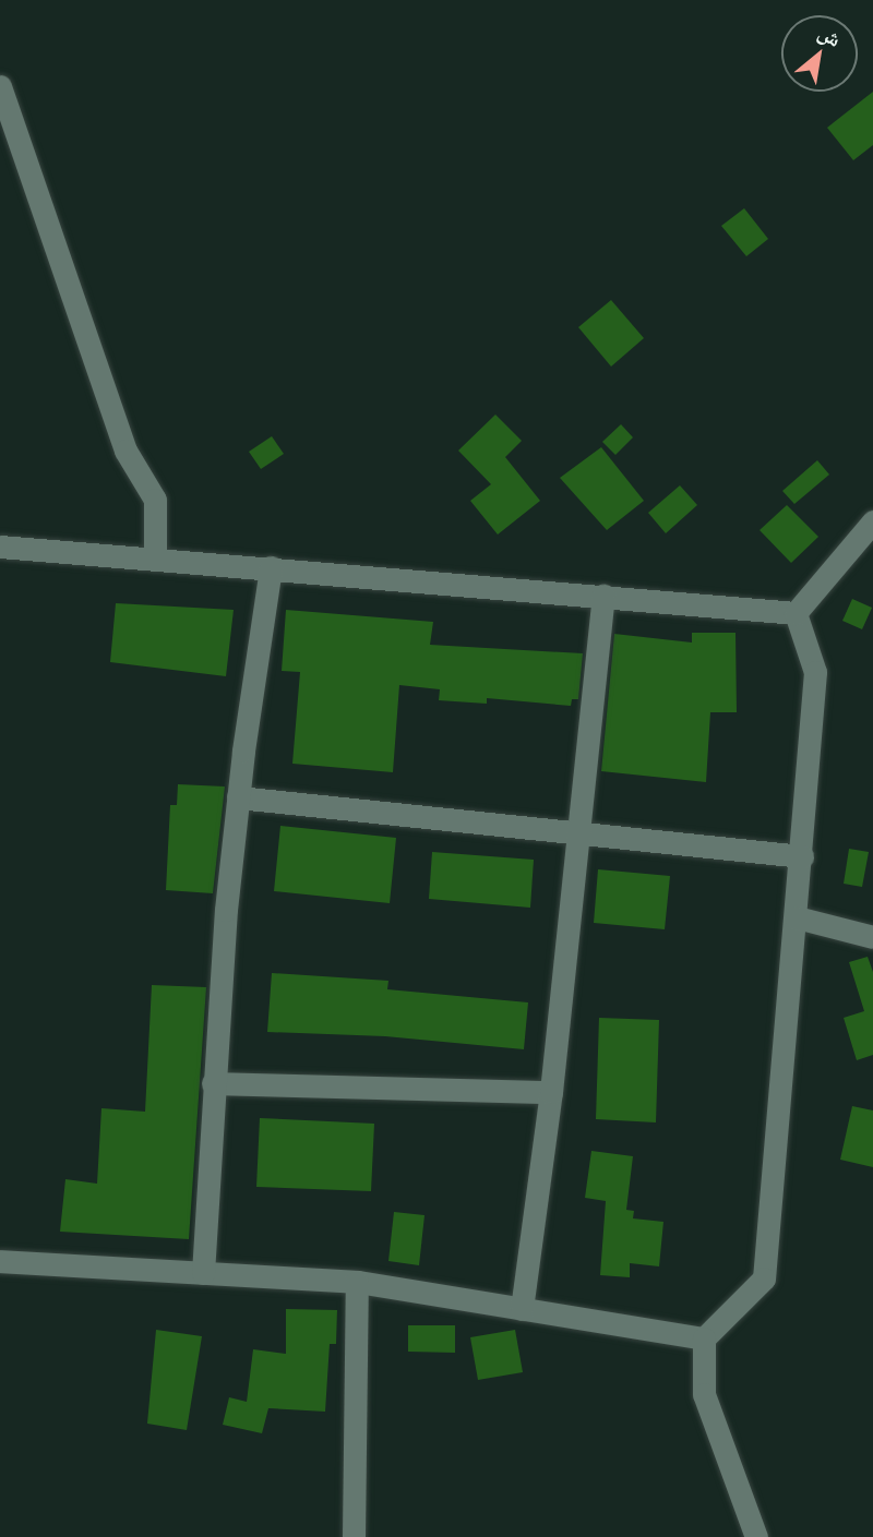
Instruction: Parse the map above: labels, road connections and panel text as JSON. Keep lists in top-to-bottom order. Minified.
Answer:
{"north":"top right"}
